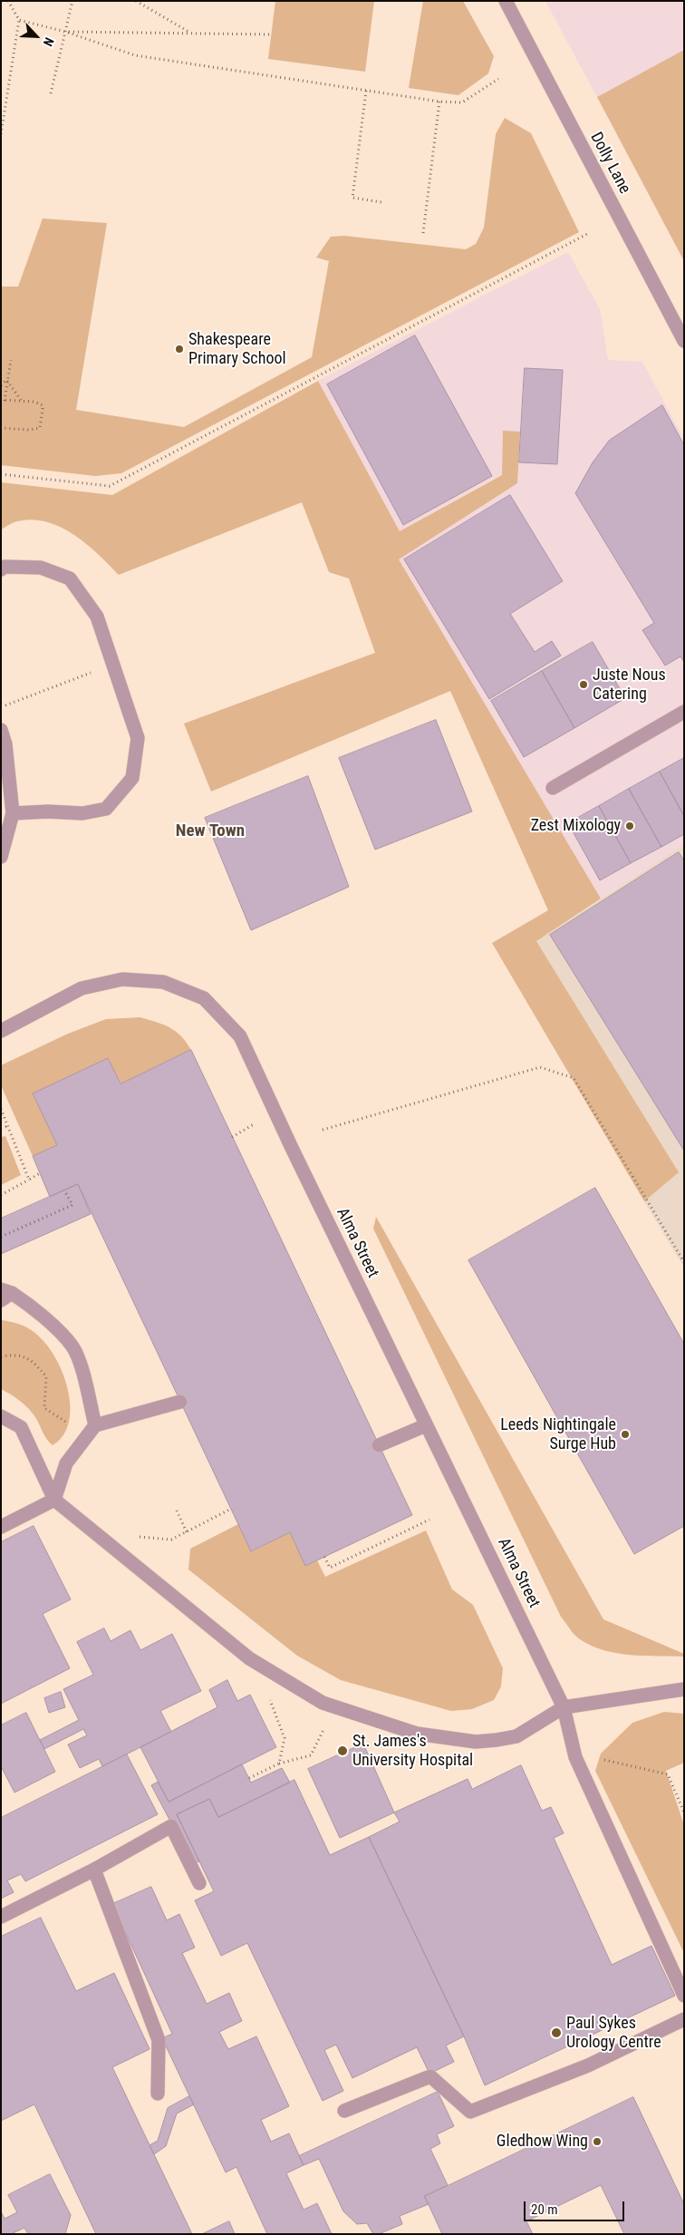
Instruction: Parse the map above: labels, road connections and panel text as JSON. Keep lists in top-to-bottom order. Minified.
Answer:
{"streets":{"street":["Dolly Lane","Alma Street"]},"districts":["New Town"],"places":["Shakespeare Primary School","Juste Nous Catering","Zest Mixology","Leeds Nightingale Surge Hub","St. James's University Hospital","Paul Sykes Urology Centre","Gledhow Wing"],"scale_bar":"20 m","north":"bottom right"}
